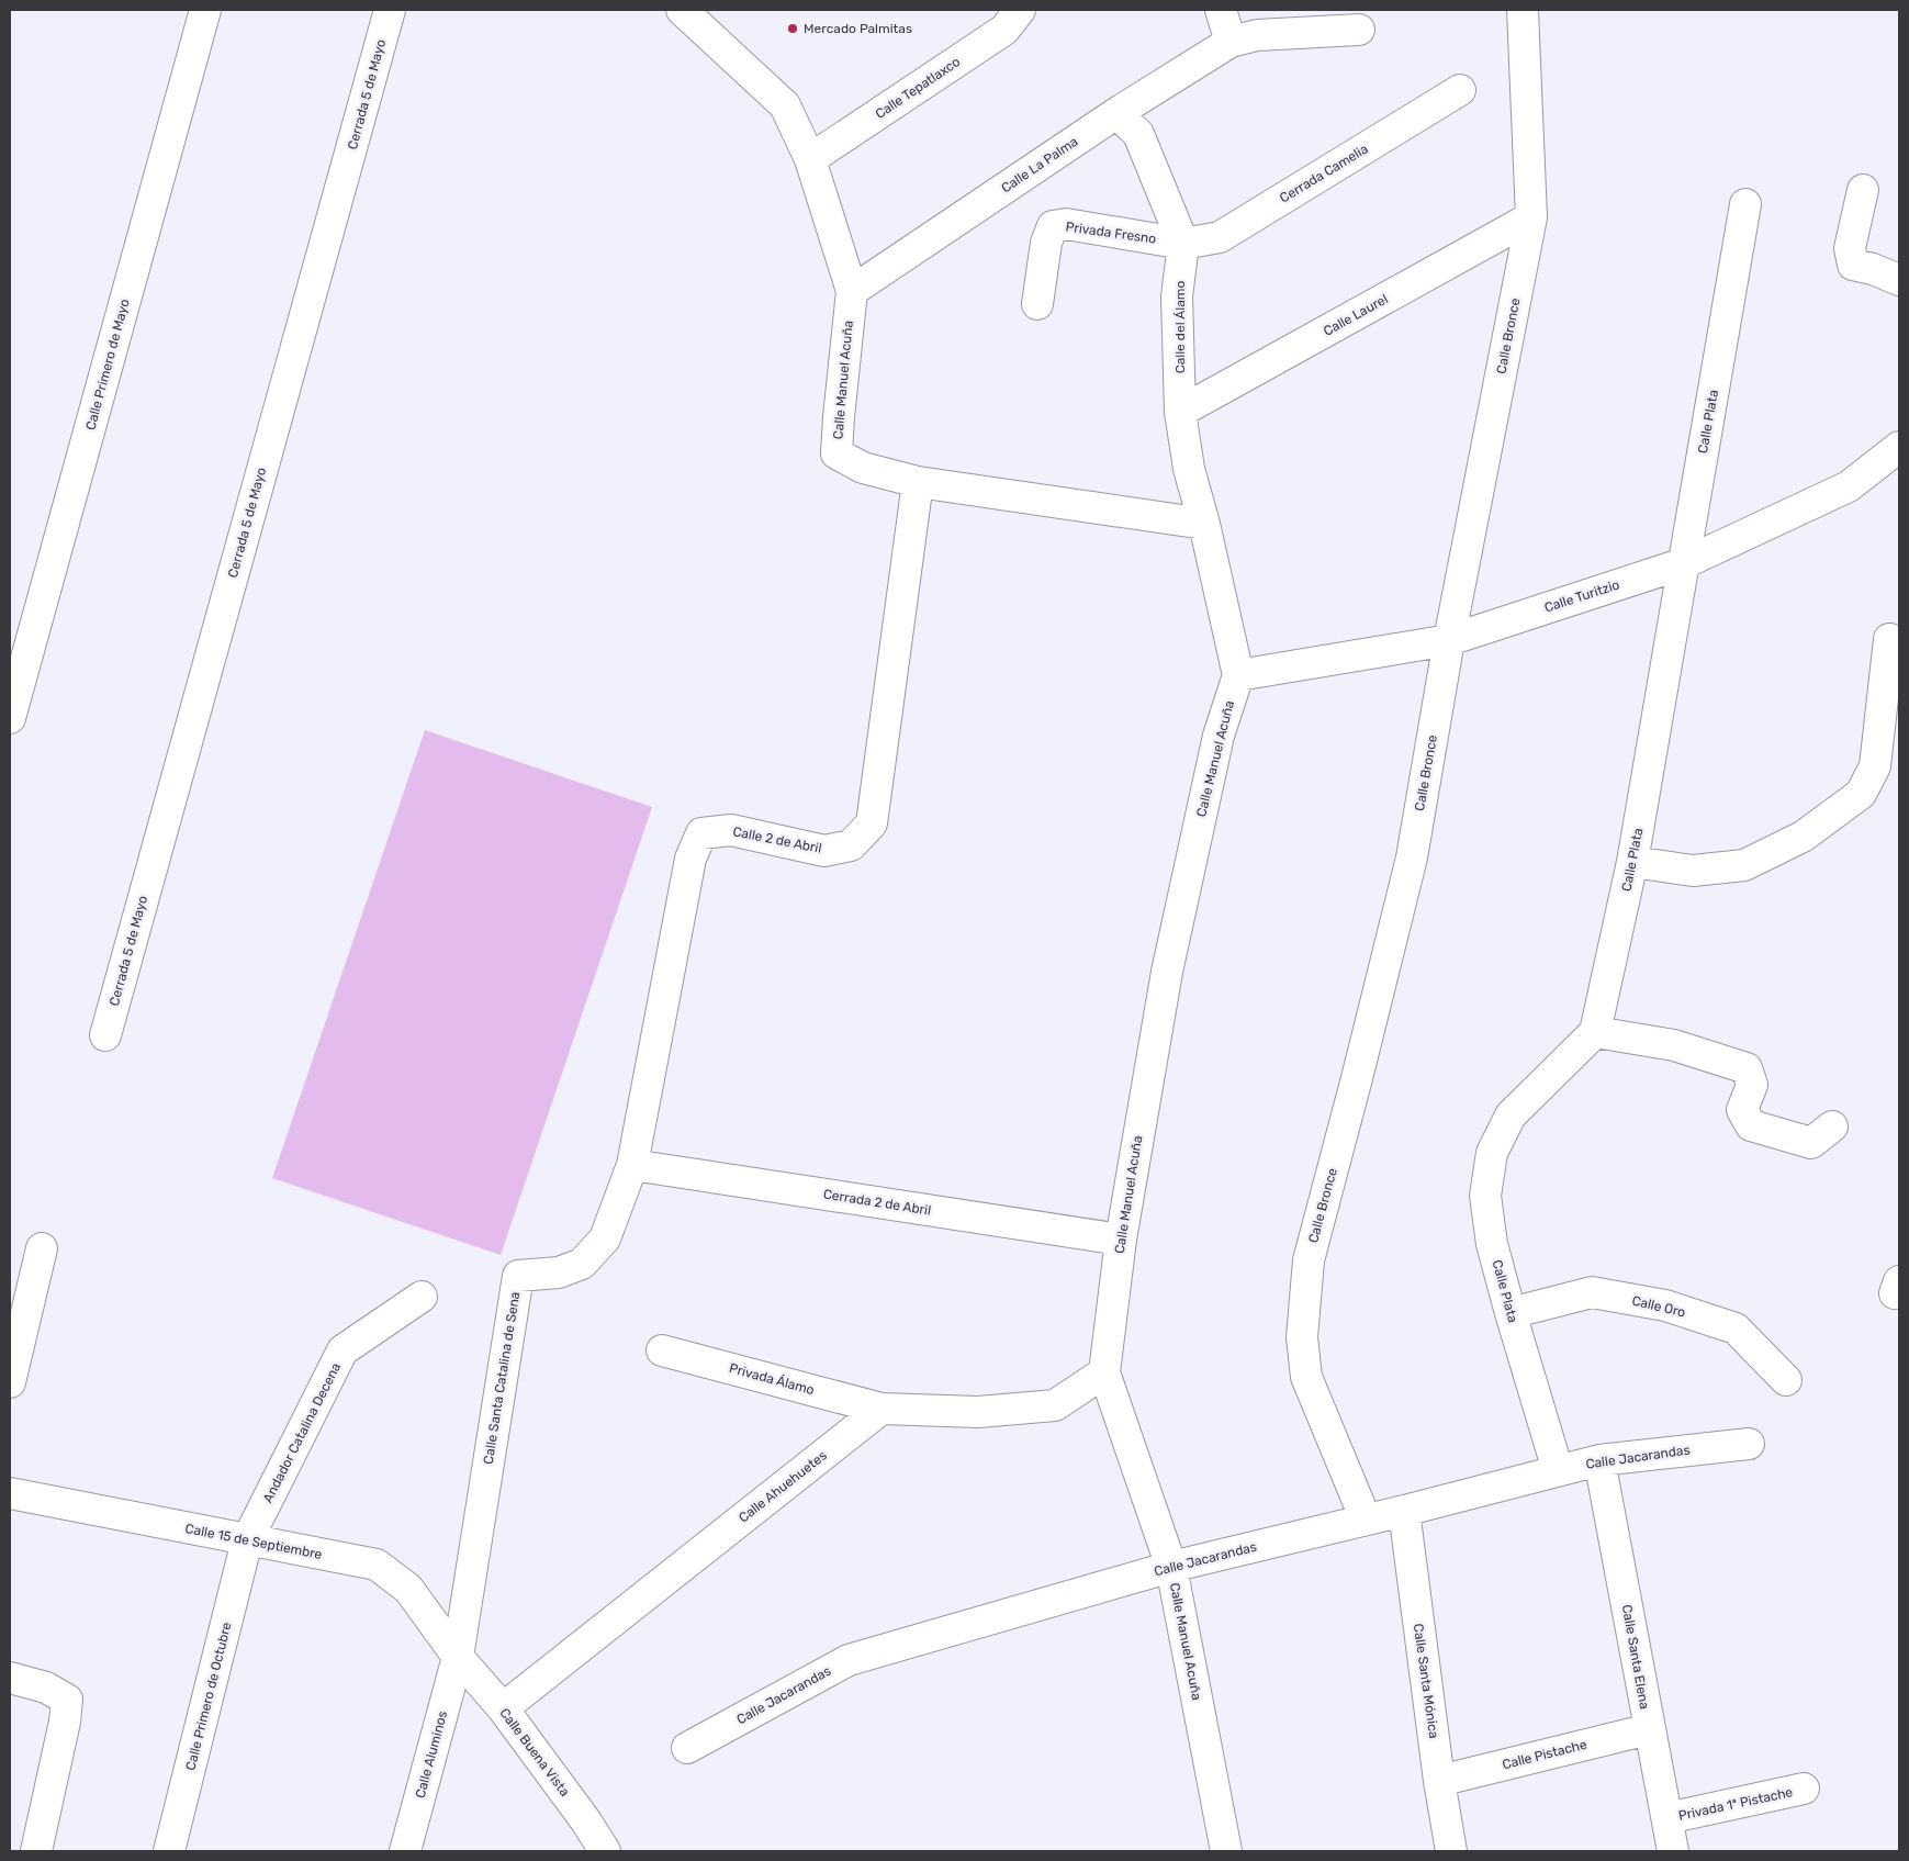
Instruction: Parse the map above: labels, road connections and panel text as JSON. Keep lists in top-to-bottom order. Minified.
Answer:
{"streets":{"street":["Calle Tepatlaxco","Cerrada 5 de Mayo","Calle La Palma","Cerrada Camelia","Privada Fresno","Calle Laurel","Calle del Álamo","Calle Bronce","Calle Primero de Mayo","Calle Manuel Acuña","Calle Plata","Calle Turitzio","Calle 2 de Abril","Cerrada 2 de Abril","Calle Oro","Calle Santa Catalina de Sena","Privada Álamo","Andador Catalina Decena","Calle Jacarandas","Calle Ahuehuetes","Calle 15 de Septiembre","Calle Santa Elena","Calle Santa Mónica","Calle Primero de Octubre","Calle Buena Vista","Calle Aluminos","Calle Pistache","Privada 1ª Pistache"]},"crossings":[["Calle Tepatlaxco","Calle Manuel Acuña"],["Calle La Palma","Calle del Álamo"],["Calle La Palma","Calle Manuel Acuña"],["Cerrada Camelia","Privada Fresno"],["Cerrada Camelia","Calle del Álamo"],["Privada Fresno","Calle del Álamo"],["Calle Laurel","Calle del Álamo"],["Calle Laurel","Calle Bronce"],["Calle del Álamo","Calle Manuel Acuña"],["Calle Bronce","Calle Turitzio"],["Calle Bronce","Calle Jacarandas"],["Calle Manuel Acuña","Calle Turitzio"],["Calle Manuel Acuña","Calle 2 de Abril"],["Calle Manuel Acuña","Cerrada 2 de Abril"],["Calle Manuel Acuña","Calle Jacarandas"],["Calle Plata","Calle Turitzio"],["Calle Plata","Calle Oro"],["Calle Plata","Calle Jacarandas"],["Calle 2 de Abril","Cerrada 2 de Abril"],["Calle 2 de Abril","Calle Santa Catalina de Sena"],["Cerrada 2 de Abril","Calle Santa Catalina de Sena"],["Calle Santa Catalina de Sena","Calle 15 de Septiembre"],["Calle Santa Catalina de Sena","Calle Buena Vista"],["Calle Santa Catalina de Sena","Calle Aluminos"],["Privada Álamo","Calle Ahuehuetes"],["Andador Catalina Decena","Calle 15 de Septiembre"],["Andador Catalina Decena","Calle Primero de Octubre"],["Calle Jacarandas","Calle Santa Elena"],["Calle Jacarandas","Calle Santa Mónica"],["Calle Ahuehuetes","Calle Buena Vista"],["Calle 15 de Septiembre","Calle Primero de Octubre"],["Calle 15 de Septiembre","Calle Buena Vista"],["Calle 15 de Septiembre","Calle Aluminos"],["Calle Santa Elena","Calle Pistache"],["Calle Santa Elena","Privada 1ª Pistache"],["Calle Santa Mónica","Calle Pistache"],["Calle Buena Vista","Calle Aluminos"]],"places":["Mercado Palmitas"]}
